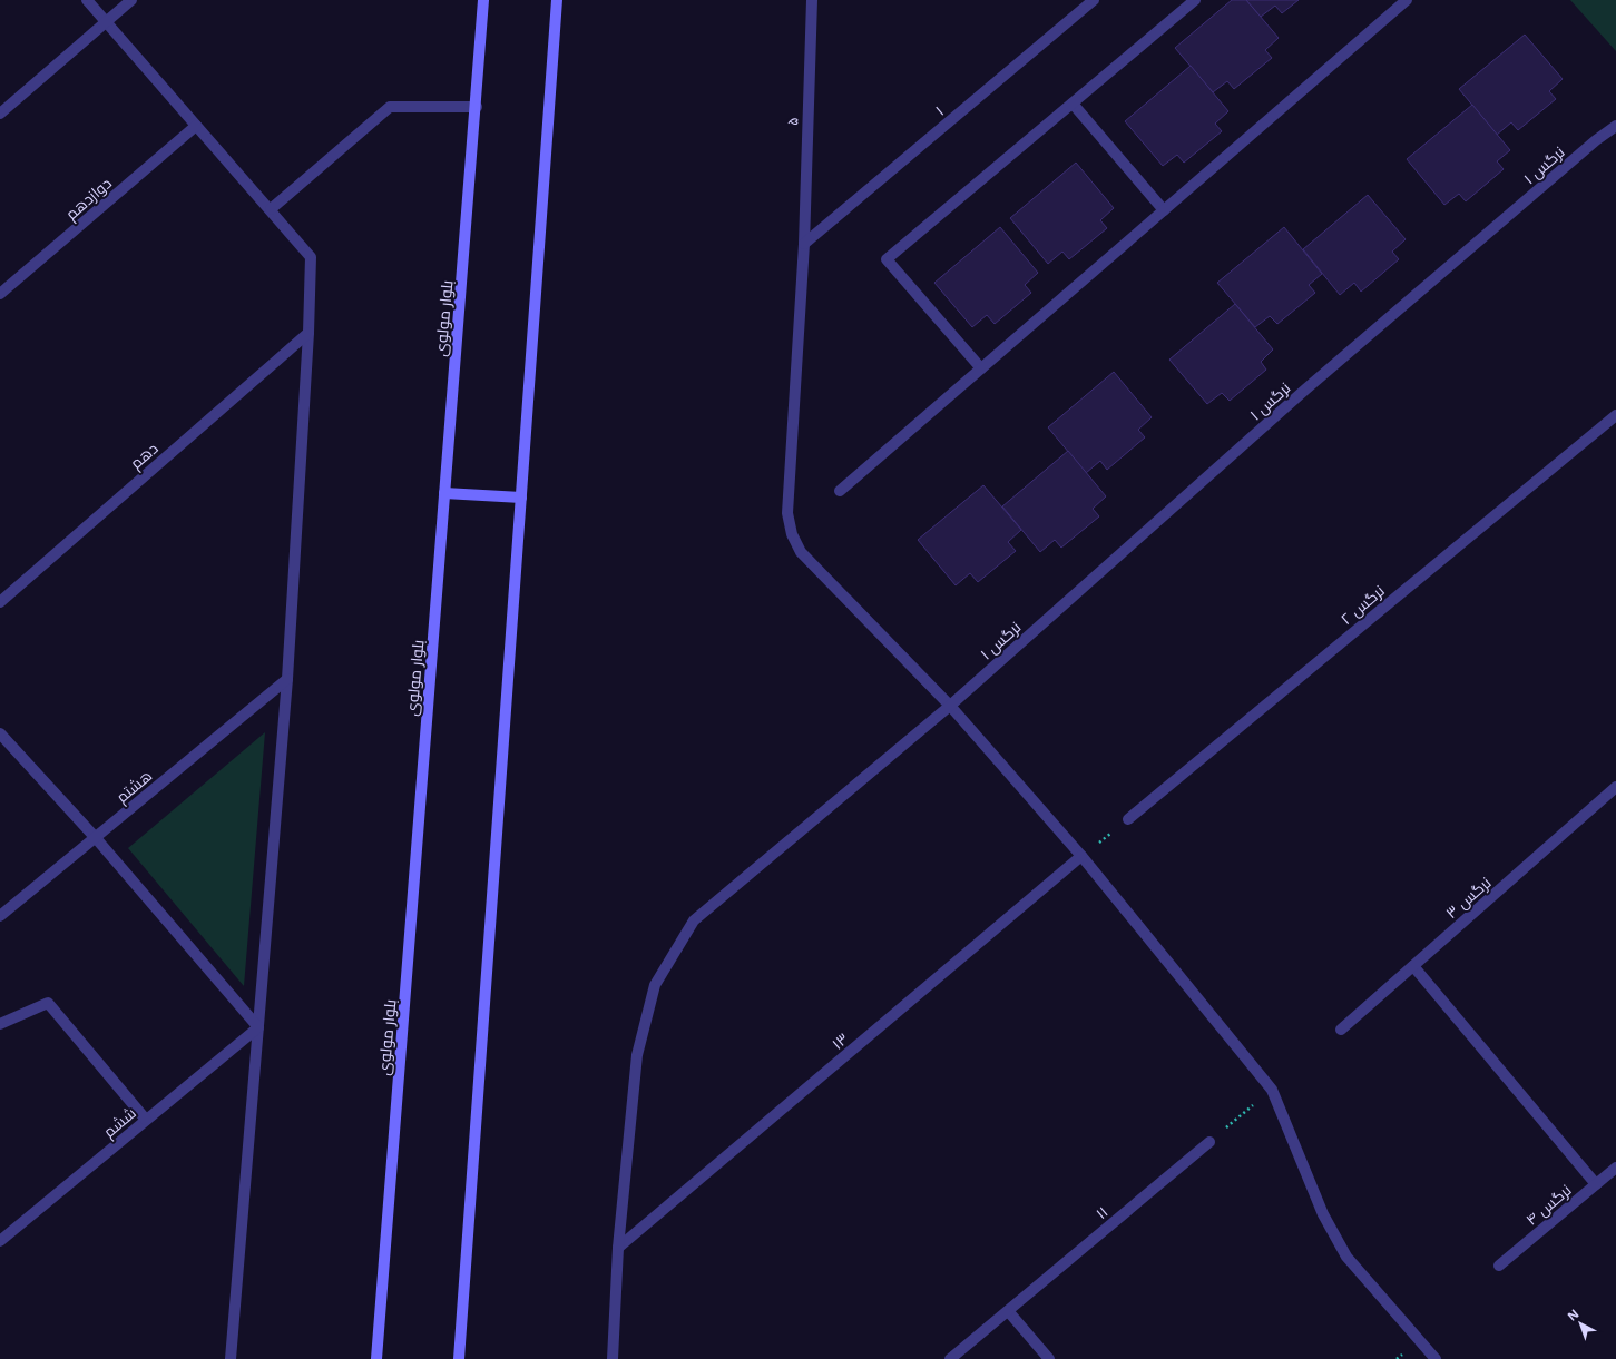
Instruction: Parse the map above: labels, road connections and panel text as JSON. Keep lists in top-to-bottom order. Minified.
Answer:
{"streets":{"street":["۱","۵","نرگس ۱","دوازدهم","بلوار مولوی","دهم","نرگس ۲","هشتم","نرگس ۳","۱۳","ششم","نرگس ۴","۱۱"]},"crossings":[["۱","۵"],["۵","نرگس ۱"],["۵","۱۳"],["نرگس ۱","۱۳"]],"north":"top left"}
